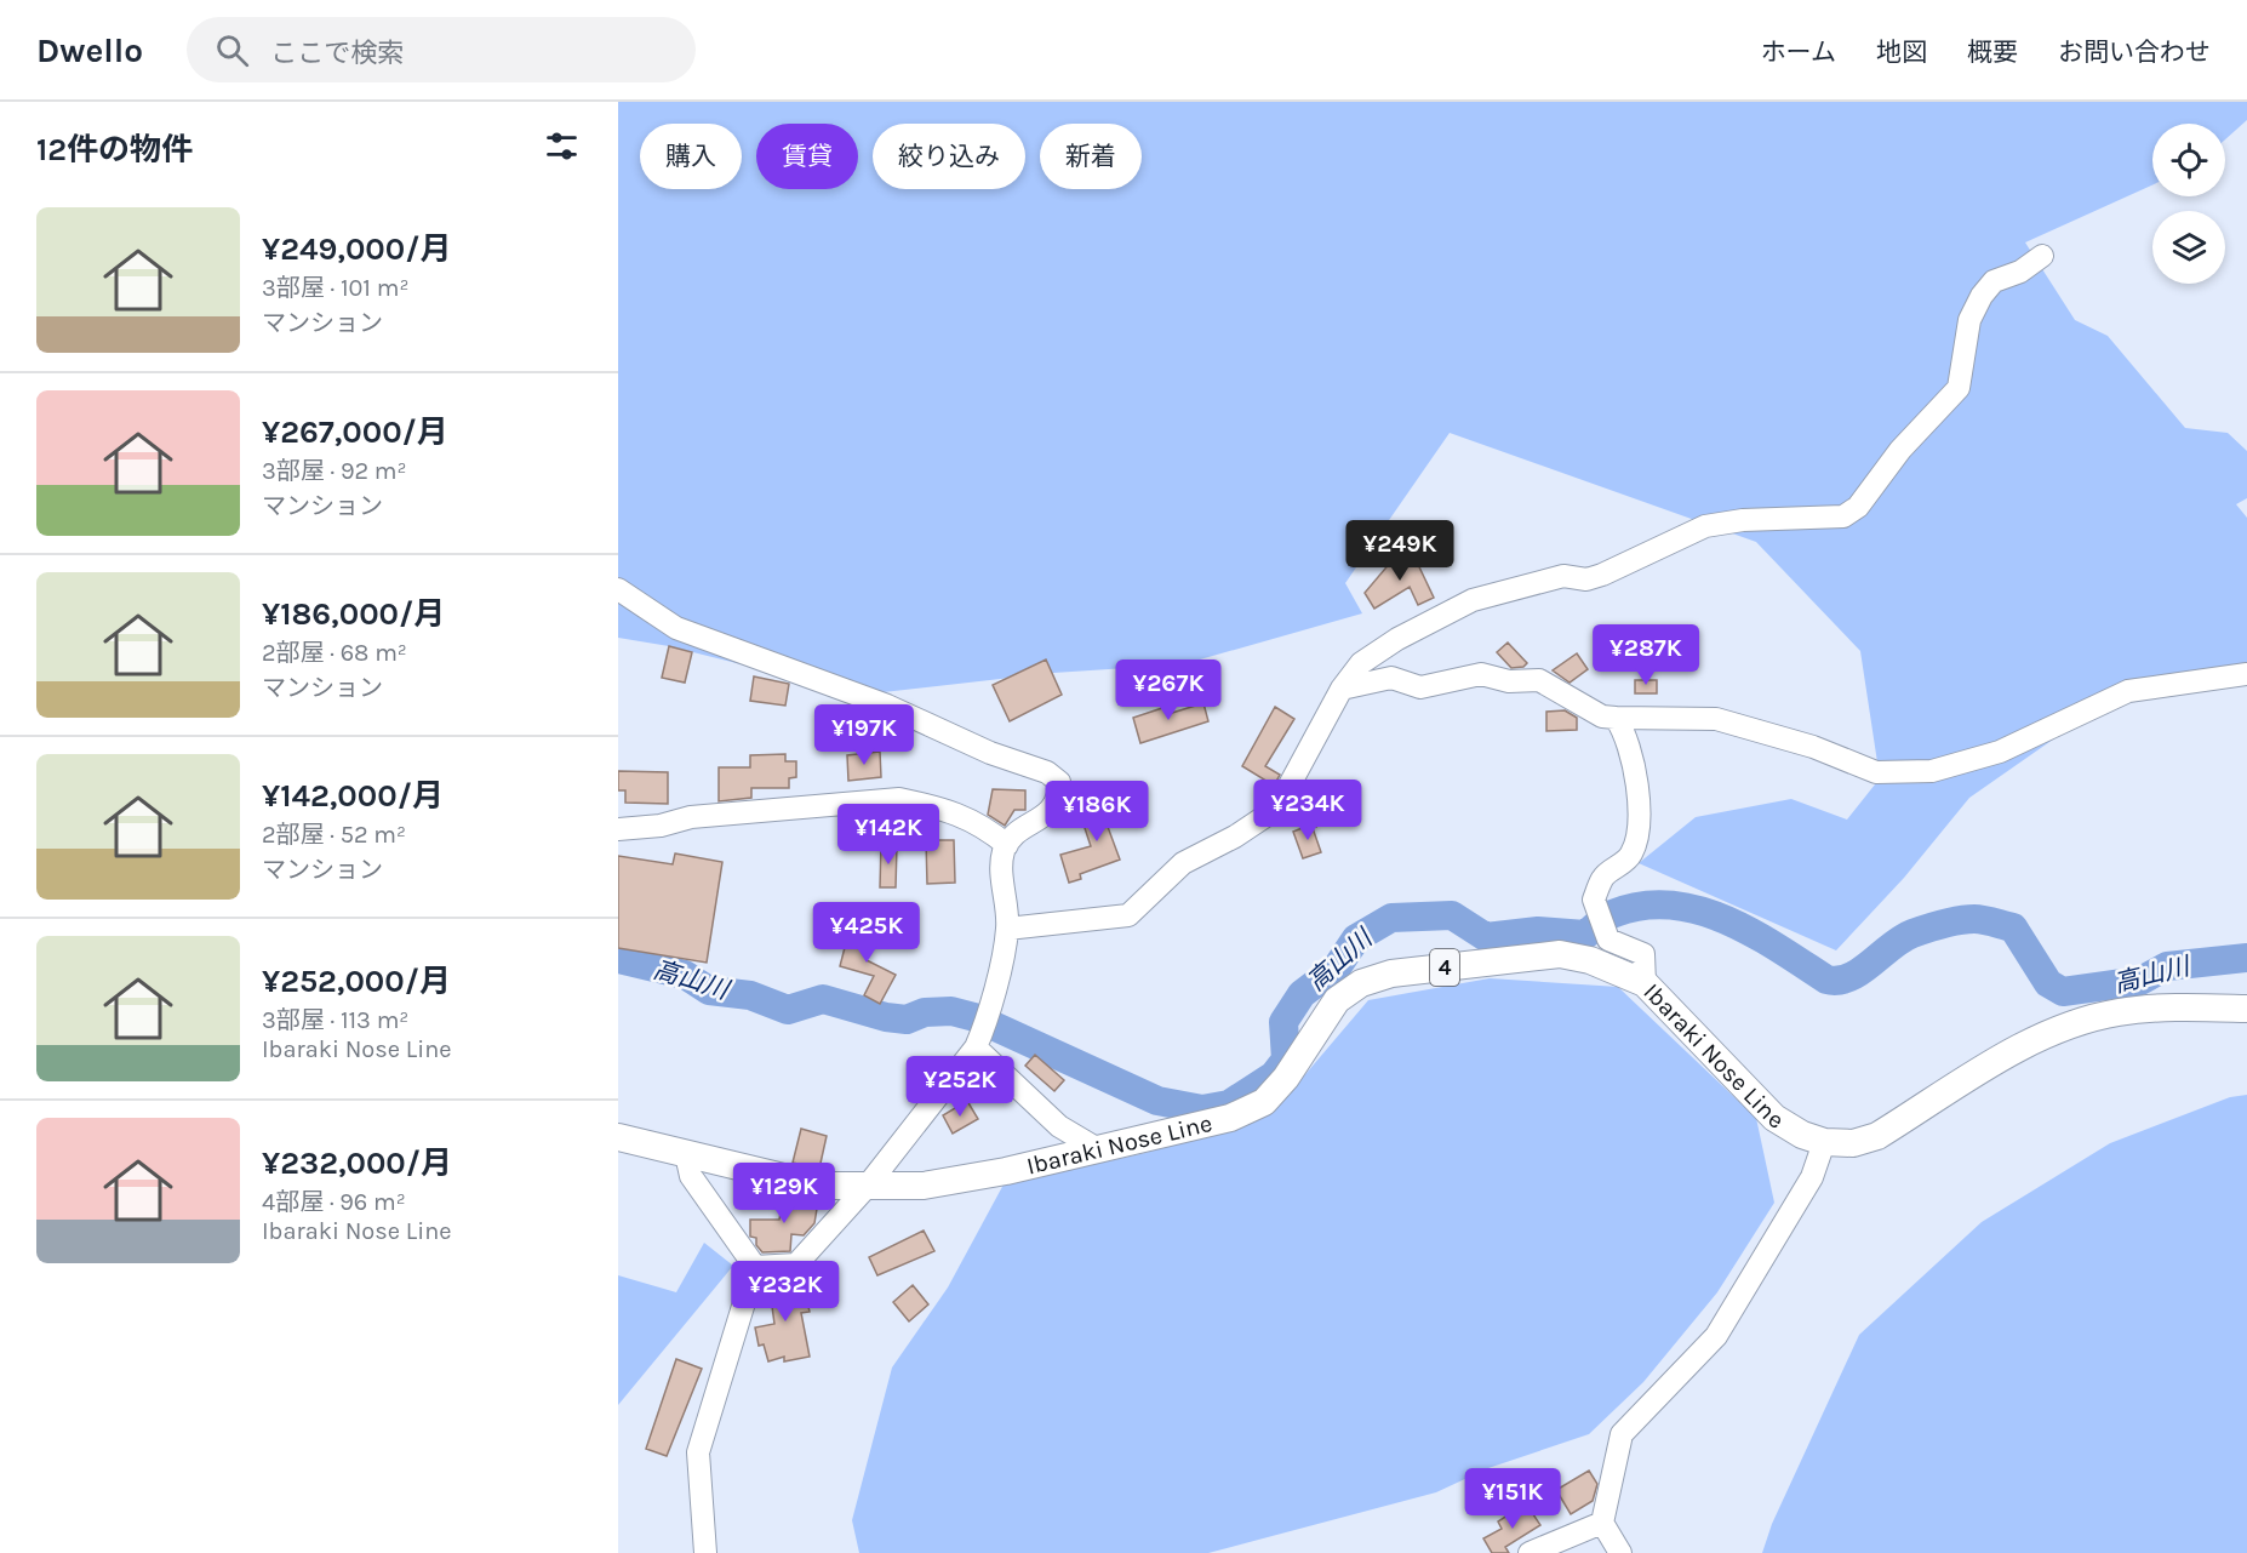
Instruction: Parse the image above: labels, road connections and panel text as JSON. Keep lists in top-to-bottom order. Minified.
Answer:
{"streets":{"main road":["4","Ibaraki Nose Line"]},"water":["高山川"],"page":{"header":"Dwello","search":"ここで検索","nav":["ホーム","地図","概要","お問い合わせ"],"heading":"12件の物件","chip":["購入","賃貸","絞り込み","新着"],"list":[{"name":"¥249,000/月","note":"3部屋 · 101 m² · マンション"},{"name":"¥267,000/月","note":"3部屋 · 92 m² · マンション"},{"name":"¥186,000/月","note":"2部屋 · 68 m² · マンション"},{"name":"¥142,000/月","note":"2部屋 · 52 m² · マンション"},{"name":"¥252,000/月","note":"3部屋 · 113 m² · Ibaraki Nose Line"},{"name":"¥232,000/月","note":"4部屋 · 96 m² · Ibaraki Nose Line"}],"price":["¥249K","¥287K","¥267K","¥197K","¥234K","¥186K","¥142K","¥425K","¥252K","¥129K","¥232K","¥151K"]}}
